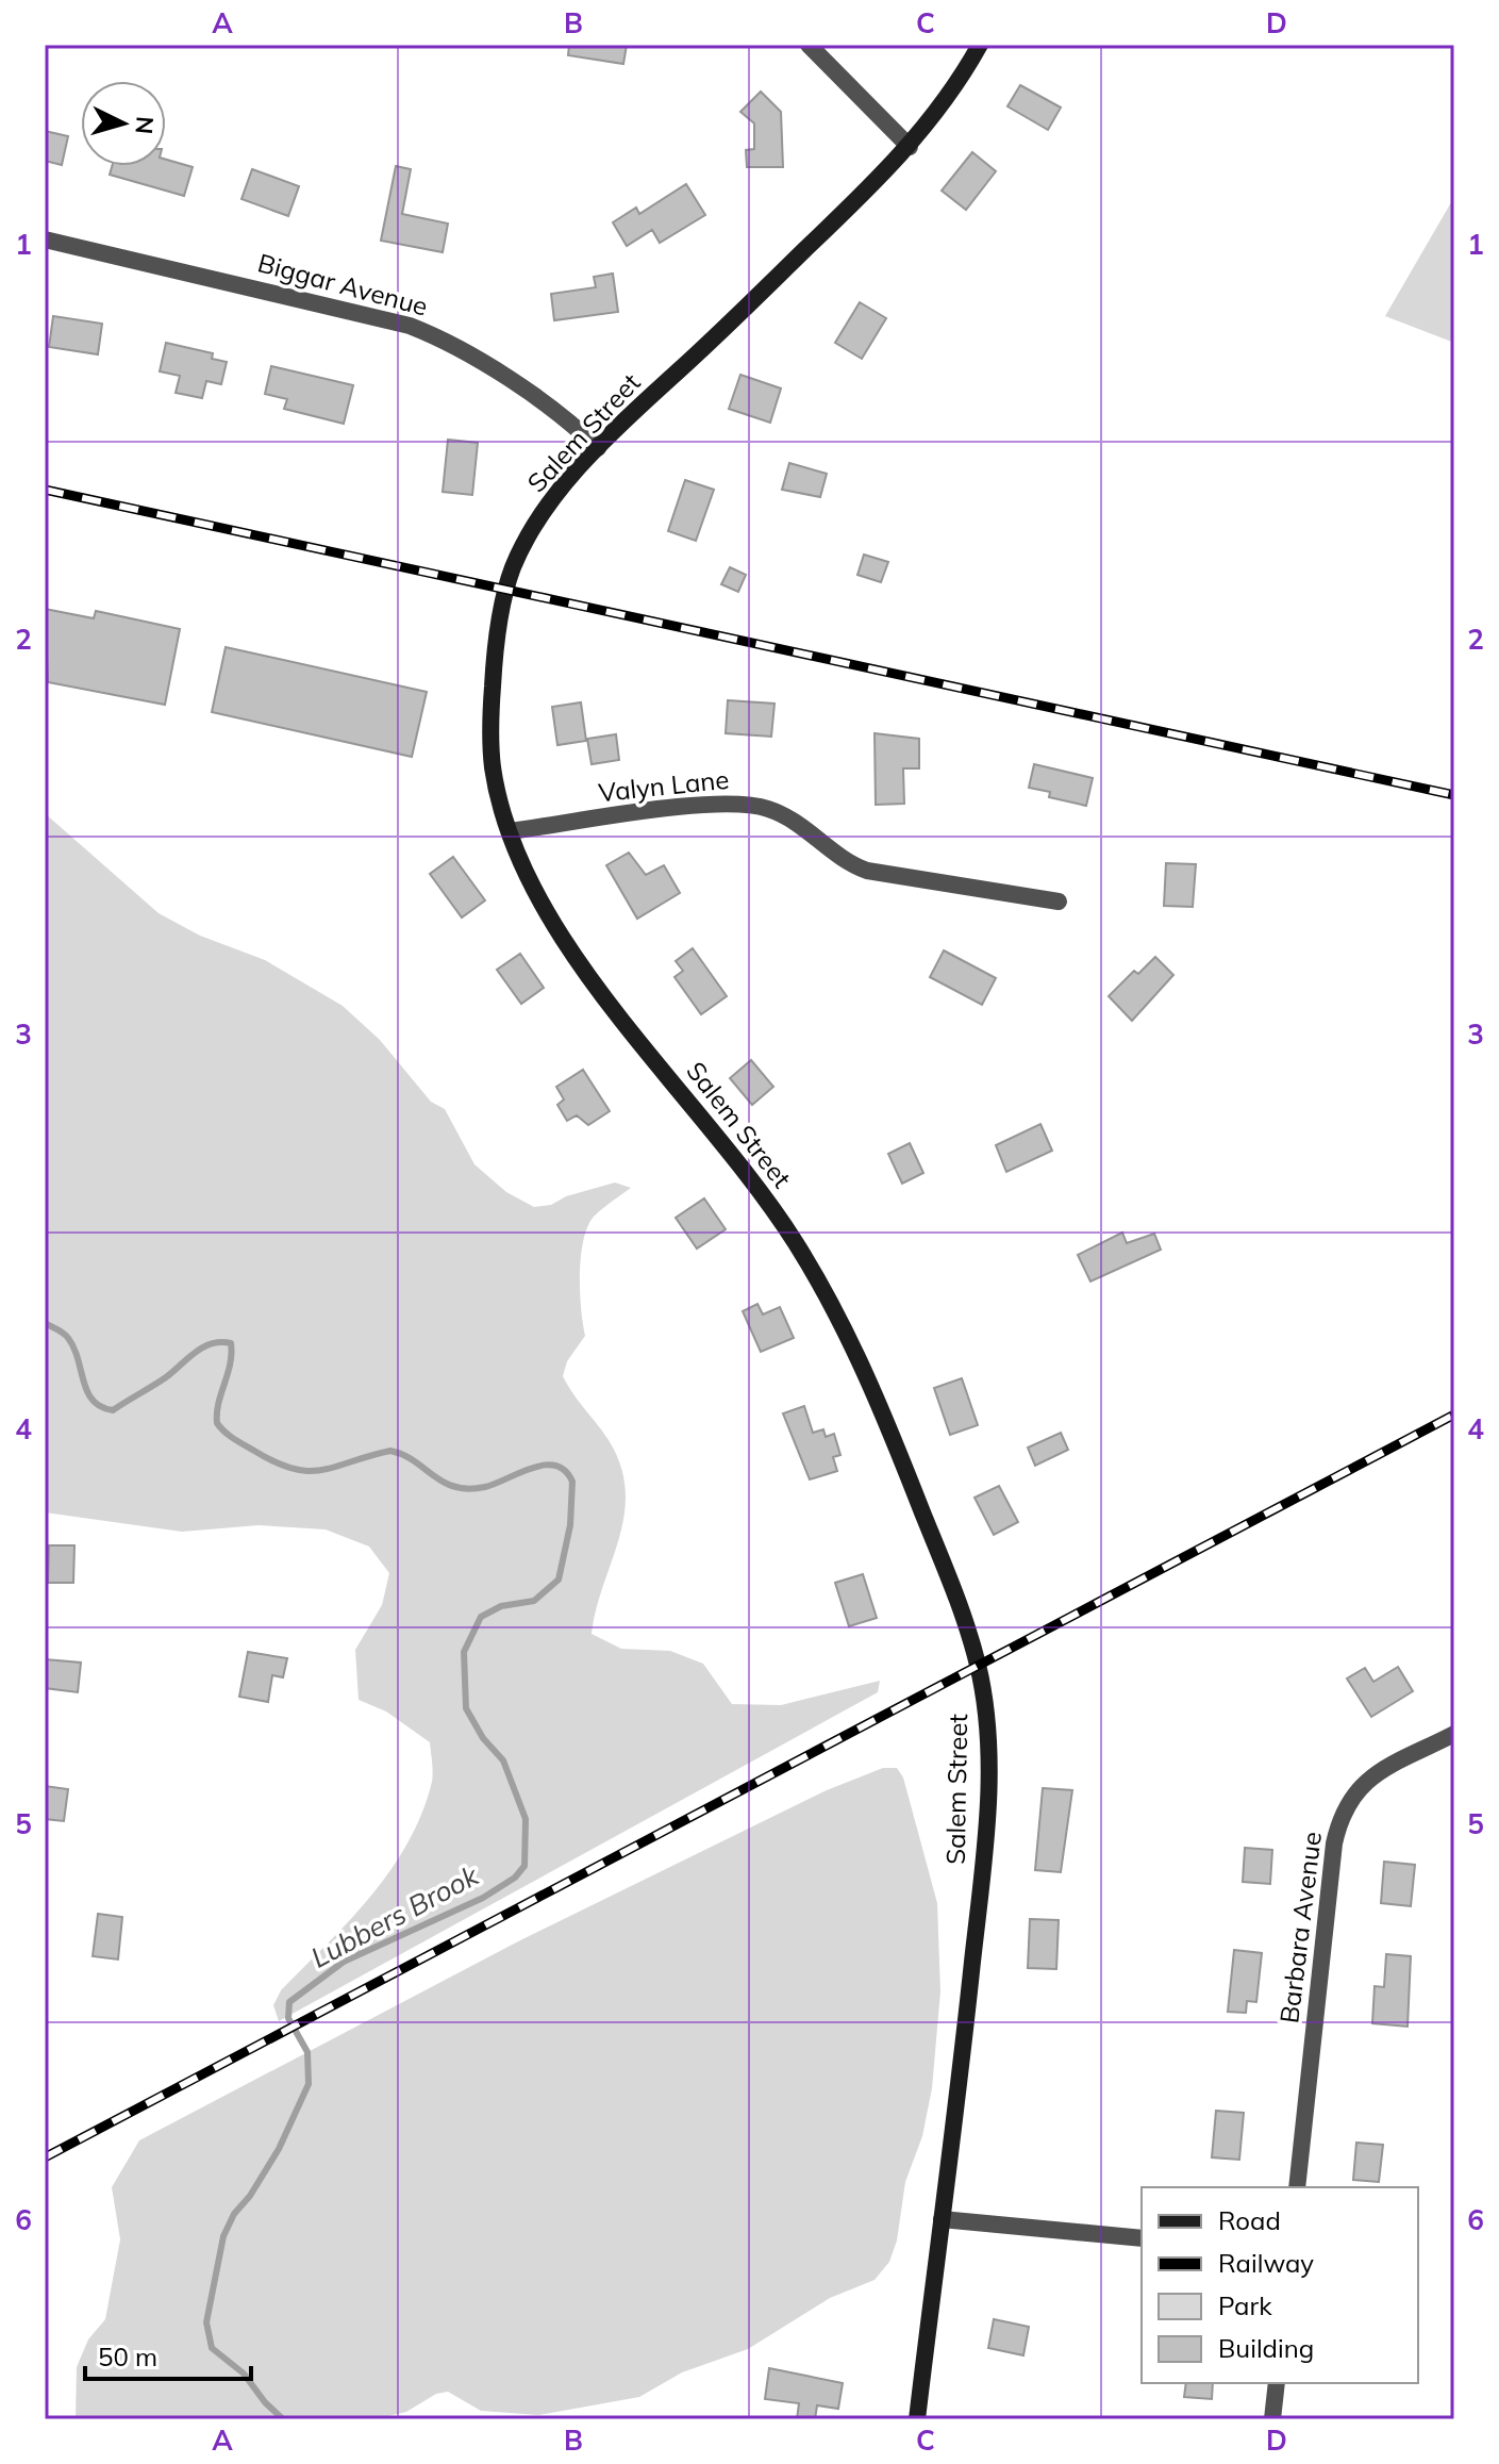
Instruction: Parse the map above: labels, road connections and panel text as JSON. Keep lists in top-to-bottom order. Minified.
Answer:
{"streets":{"street":["Biggar Avenue","Salem Street","Valyn Lane","Barbara Avenue"]},"crossings":[["Biggar Avenue","Salem Street"],["Salem Street","Valyn Lane"]],"water":["Lubbers Brook"],"legend":["Road","Railway","Park","Building"],"scale_bar":"50 m","north":"right","grid":{"columns":["A","B","C","D"],"rows":["1","2","3","4","5","6"]}}
